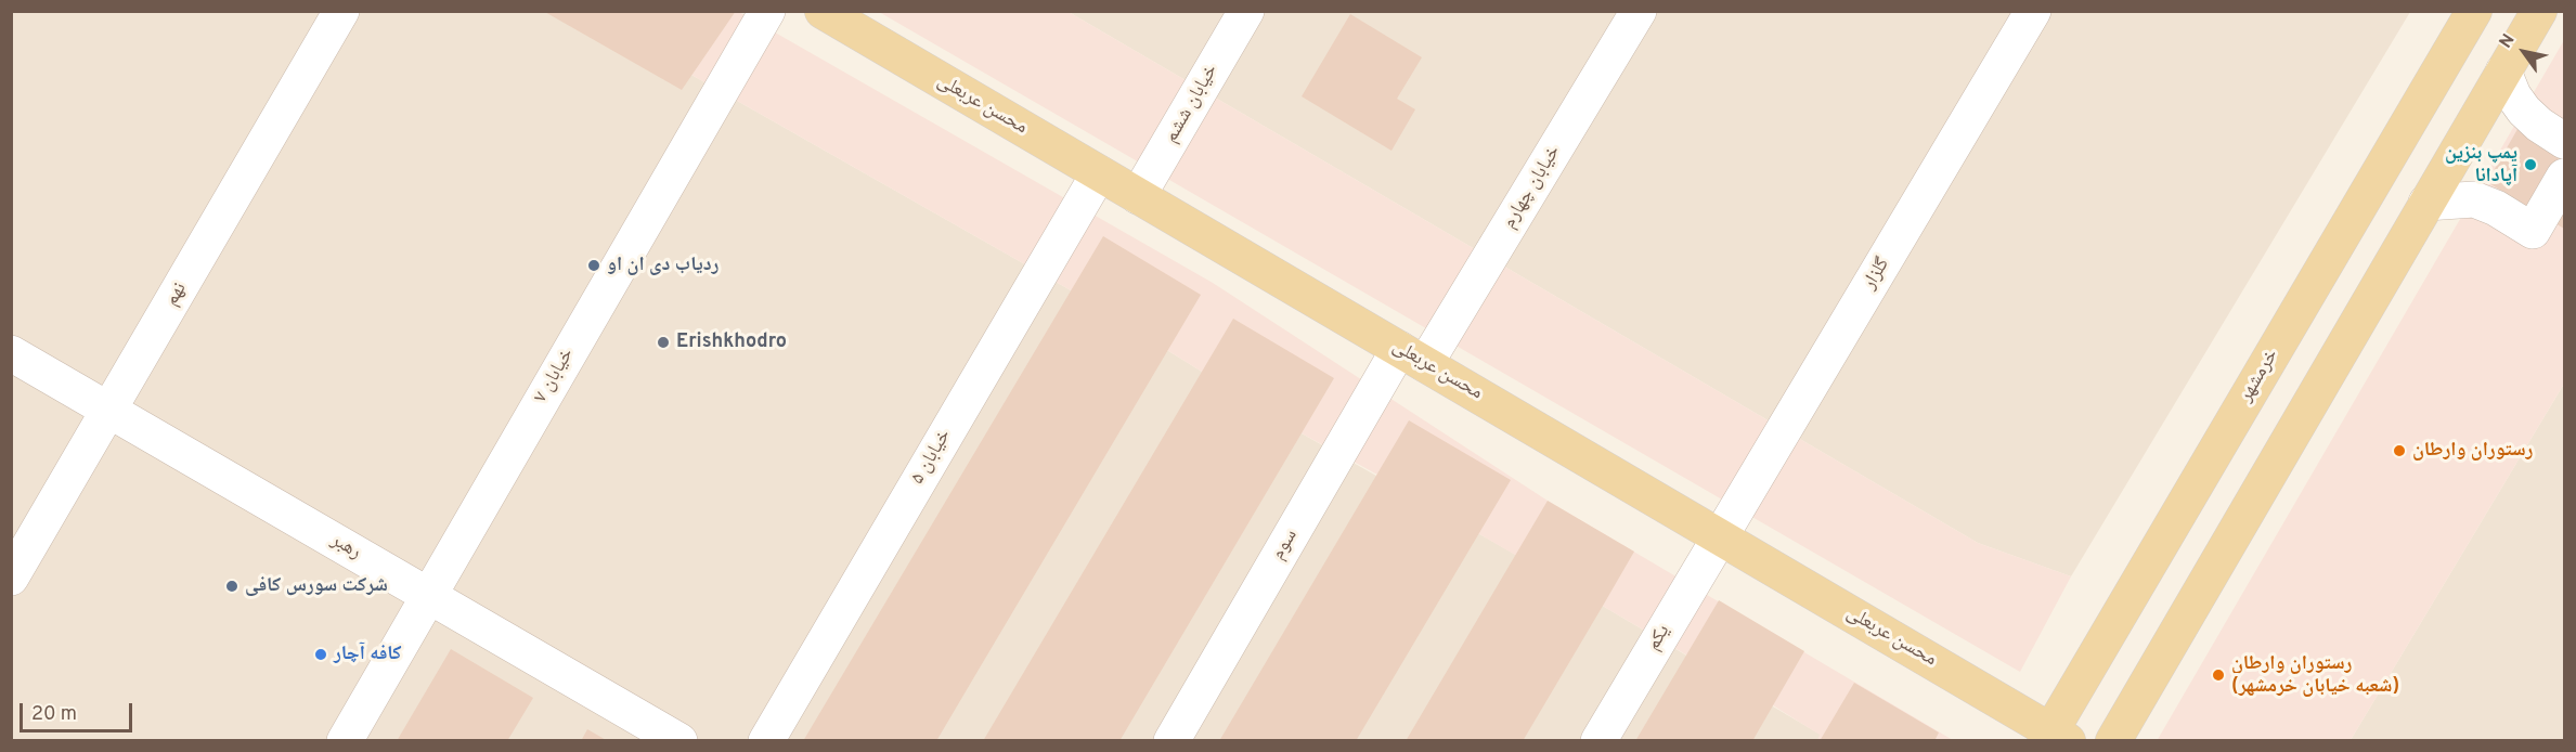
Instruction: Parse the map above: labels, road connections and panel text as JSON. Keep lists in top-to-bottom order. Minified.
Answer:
{"streets":{"main road":["محسن عربعلی","خرمشهر"],"street":["خیابان ششم","خیابان چهارم","گلزار","نهم","خیابان ۷","خیابان ۵","سوم","رهبر","یکم"]},"crossings":[["خیابان ششم","محسن عربعلی"],["محسن عربعلی","خیابان چهارم"],["محسن عربعلی","گلزار"],["محسن عربعلی","خرمشهر"],["محسن عربعلی","خیابان ۵"],["محسن عربعلی","سوم"],["محسن عربعلی","یکم"],["خیابان چهارم","سوم"],["گلزار","یکم"],["نهم","رهبر"],["خیابان ۷","رهبر"]],"places":["پمپ بنزین آپادانا","ردیاب دی ان او","Erishkhodro","رستوران وارطان","شرکت سورس کافی","کافه آچار","رستوران وارطان (شعبه خیابان خرمشهر)"],"scale_bar":"20 m","north":"top left"}
